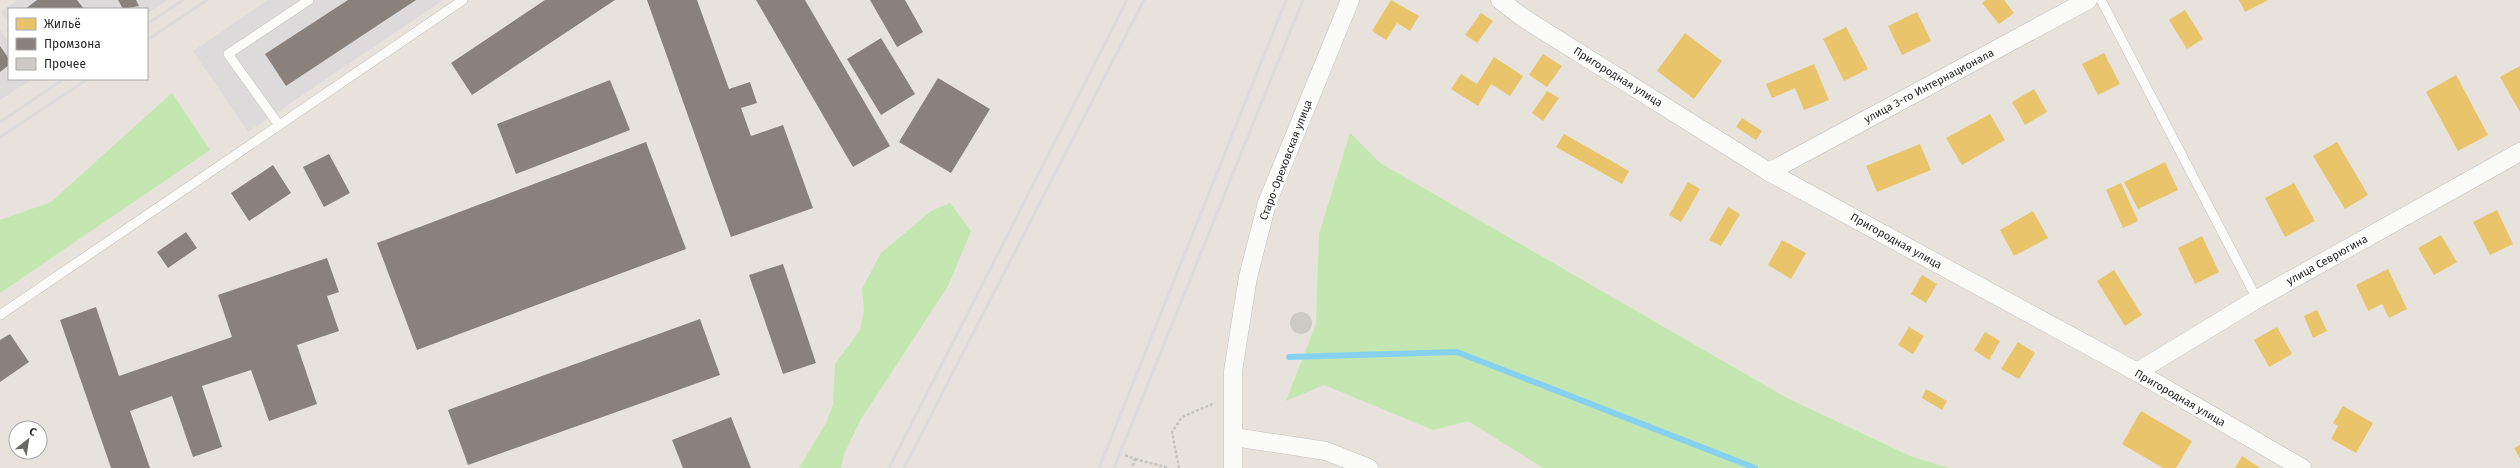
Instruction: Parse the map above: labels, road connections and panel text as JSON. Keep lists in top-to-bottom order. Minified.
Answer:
{"streets":{"street":["Пригородная улица","улица 3-го Интернационала","Старо-Ореховская улица","улица Севрюгина"]},"crossings":[["Пригородная улица","улица 3-го Интернационала"],["Пригородная улица","улица Севрюгина"]],"legend":["Жильё","Промзона","Прочее"],"north":"top right"}
